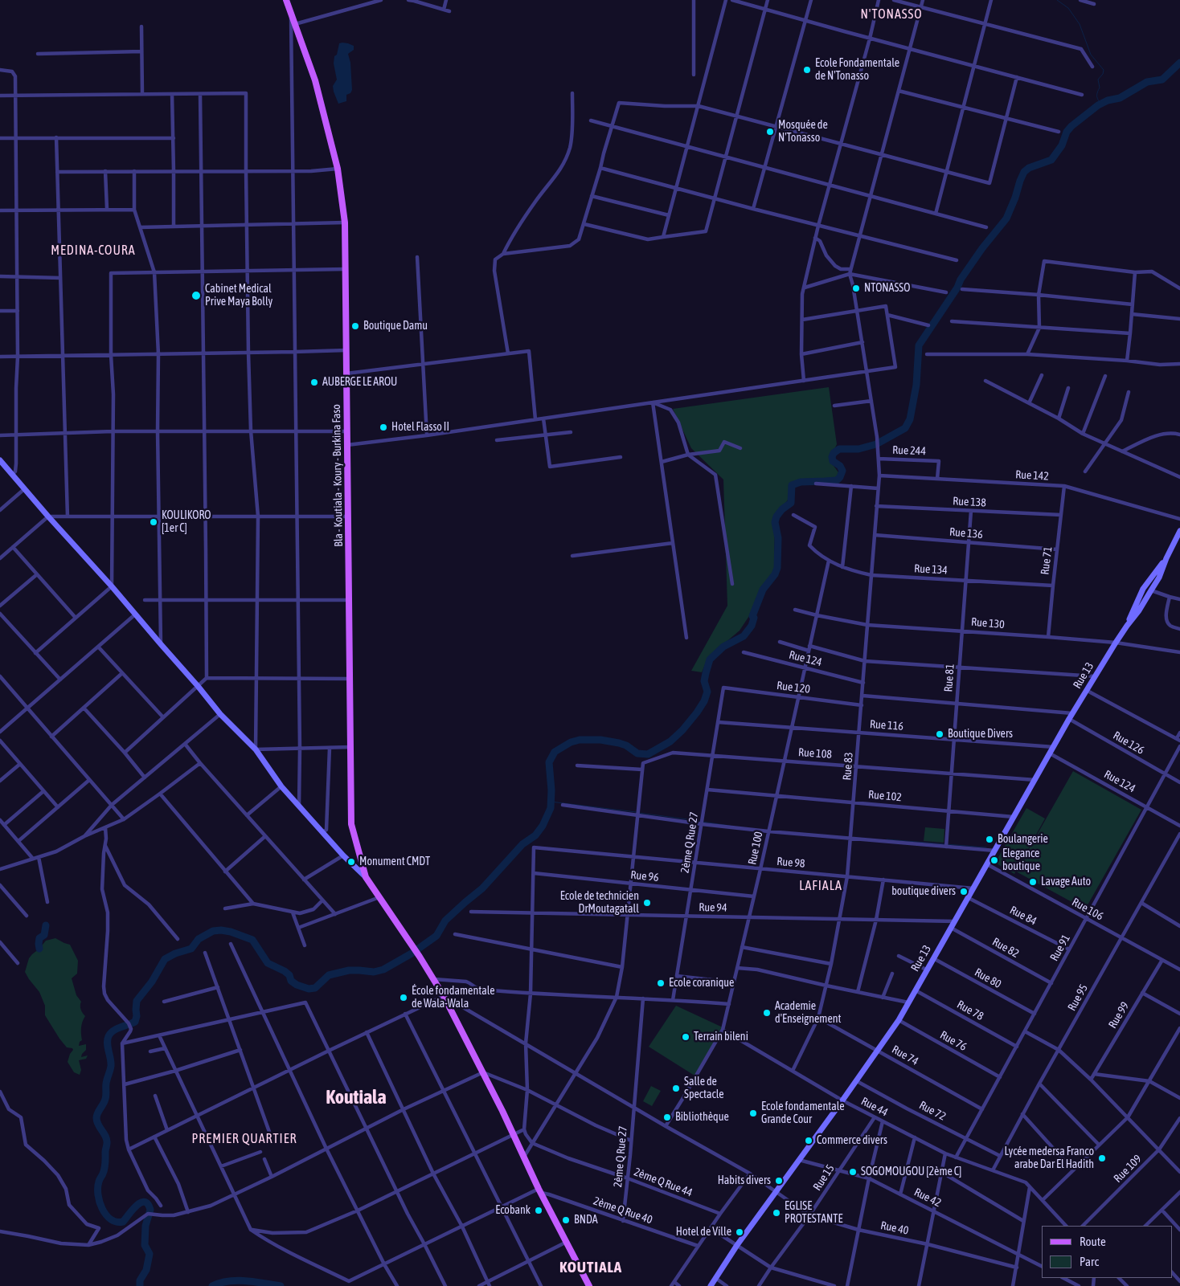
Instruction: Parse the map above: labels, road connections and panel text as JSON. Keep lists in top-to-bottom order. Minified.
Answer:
{"streets":{"main road":["Bla - Koutiala - Koury - Burkina Faso"],"street":["Rue 244","Rue 142","Rue 138","Rue 136","Rue 71","Rue 134","Rue 130","Rue 124","Rue 13","Rue 81","Rue 120","Rue 116","Rue 126","Rue 108","Rue 83","Rue 102","2ème Q Rue 27","Rue 100","Rue 98","Rue 96","Rue 94","Rue 106","Rue 84","Rue 82","Rue 91","Rue 80","Rue 95","Rue 78","Rue 99","Rue 76","Rue 74","Rue 44","Rue 72","Rue 109","Rue 15","2ème Q Rue 44","Rue 42","2ème Q Rue 40","Rue 40"]},"crossings":[["Rue 244","Rue 142"],["Rue 244","Rue 83"],["Bla - Koutiala - Koury - Burkina Faso","2ème Q Rue 40"],["Bla - Koutiala - Koury - Burkina Faso","Rue 40"],["Rue 142","Rue 71"],["Rue 142","Rue 83"],["Rue 138","Rue 71"],["Rue 138","Rue 81"],["Rue 138","Rue 83"],["Rue 136","Rue 71"],["Rue 136","Rue 81"],["Rue 136","Rue 83"],["Rue 71","Rue 134"],["Rue 71","Rue 130"],["Rue 134","Rue 81"],["Rue 134","Rue 83"],["Rue 134","Rue 100"],["Rue 130","Rue 13"],["Rue 130","Rue 81"],["Rue 130","Rue 83"],["Rue 130","Rue 100"],["Rue 124","Rue 13"],["Rue 124","Rue 83"],["Rue 124","Rue 100"],["Rue 124","Rue 91"],["Rue 13","Rue 116"],["Rue 13","Rue 126"],["Rue 13","Rue 108"],["Rue 13","Rue 102"],["Rue 13","Rue 98"],["Rue 13","Rue 94"],["Rue 13","Rue 106"],["Rue 13","Rue 84"],["Rue 13","Rue 82"],["Rue 13","Rue 80"],["Rue 13","Rue 78"],["Rue 13","Rue 76"],["Rue 13","Rue 74"],["Rue 13","Rue 44"],["Rue 13","Rue 72"],["Rue 13","Rue 42"],["Rue 13","Rue 40"],["Rue 81","Rue 116"],["Rue 81","Rue 108"],["Rue 81","Rue 102"],["Rue 120","Rue 83"],["Rue 120","2ème Q Rue 27"],["Rue 120","Rue 100"],["Rue 116","Rue 83"],["Rue 116","2ème Q Rue 27"],["Rue 116","Rue 100"],["Rue 126","Rue 91"],["Rue 108","Rue 83"],["Rue 108","2ème Q Rue 27"],["Rue 108","Rue 100"],["Rue 83","Rue 102"],["Rue 83","Rue 98"],["Rue 83","Rue 94"],["Rue 83","Rue 74"],["Rue 83","Rue 44"],["Rue 102","2ème Q Rue 27"],["Rue 102","Rue 100"],["2ème Q Rue 27","Rue 98"],["2ème Q Rue 27","Rue 96"],["2ème Q Rue 27","Rue 94"],["2ème Q Rue 27","2ème Q Rue 44"],["2ème Q Rue 27","2ème Q Rue 40"],["2ème Q Rue 27","Rue 40"],["Rue 100","Rue 98"],["Rue 100","Rue 96"],["Rue 100","Rue 94"],["Rue 100","Rue 44"],["Rue 100","Rue 40"],["Rue 98","Rue 96"],["Rue 106","Rue 91"],["Rue 106","Rue 95"],["Rue 106","Rue 99"],["Rue 84","Rue 91"],["Rue 82","Rue 91"],["Rue 91","Rue 80"],["Rue 91","Rue 78"],["Rue 91","Rue 76"],["Rue 91","Rue 74"],["Rue 91","Rue 44"],["Rue 91","Rue 72"],["Rue 95","Rue 44"],["Rue 95","Rue 72"],["Rue 44","Rue 15"],["Rue 15","Rue 42"],["Rue 15","Rue 40"]],"districts":["N'TONASSO","MEDINA-COURA","LAFIALA","Koutiala","PREMIER QUARTIER","KOUTIALA"],"places":["Ecole Fondamentale de N'Tonasso","Mosquée de N'Tonasso","NTONASSO","Cabinet Medical Prive Maya Bolly","Boutique Damu","AUBERGE LE AROU","Hotel Flasso II","KOULIKORO [1er C]","Boutique Divers","Boulangerie","Elegance boutique","Monument CMDT","Lavage Auto","boutique divers","Ecole de technicien DrMoutagatall","Ecole coranique","École fondamentale de Wala-Wala","Academie d'Enseignement","Terrain bileni","Salle de Spectacle","Ecole fondamentale Grande Cour","Bibliothèque","Commerce divers","Lycée medersa Franco arabe Dar El Hadith","SOGOMOUGOU [2ème C]","Habits divers","Ecobank","EGLISE PROTESTANTE","BNDA","Hotel de Ville"],"legend":["Route","Parc"]}
